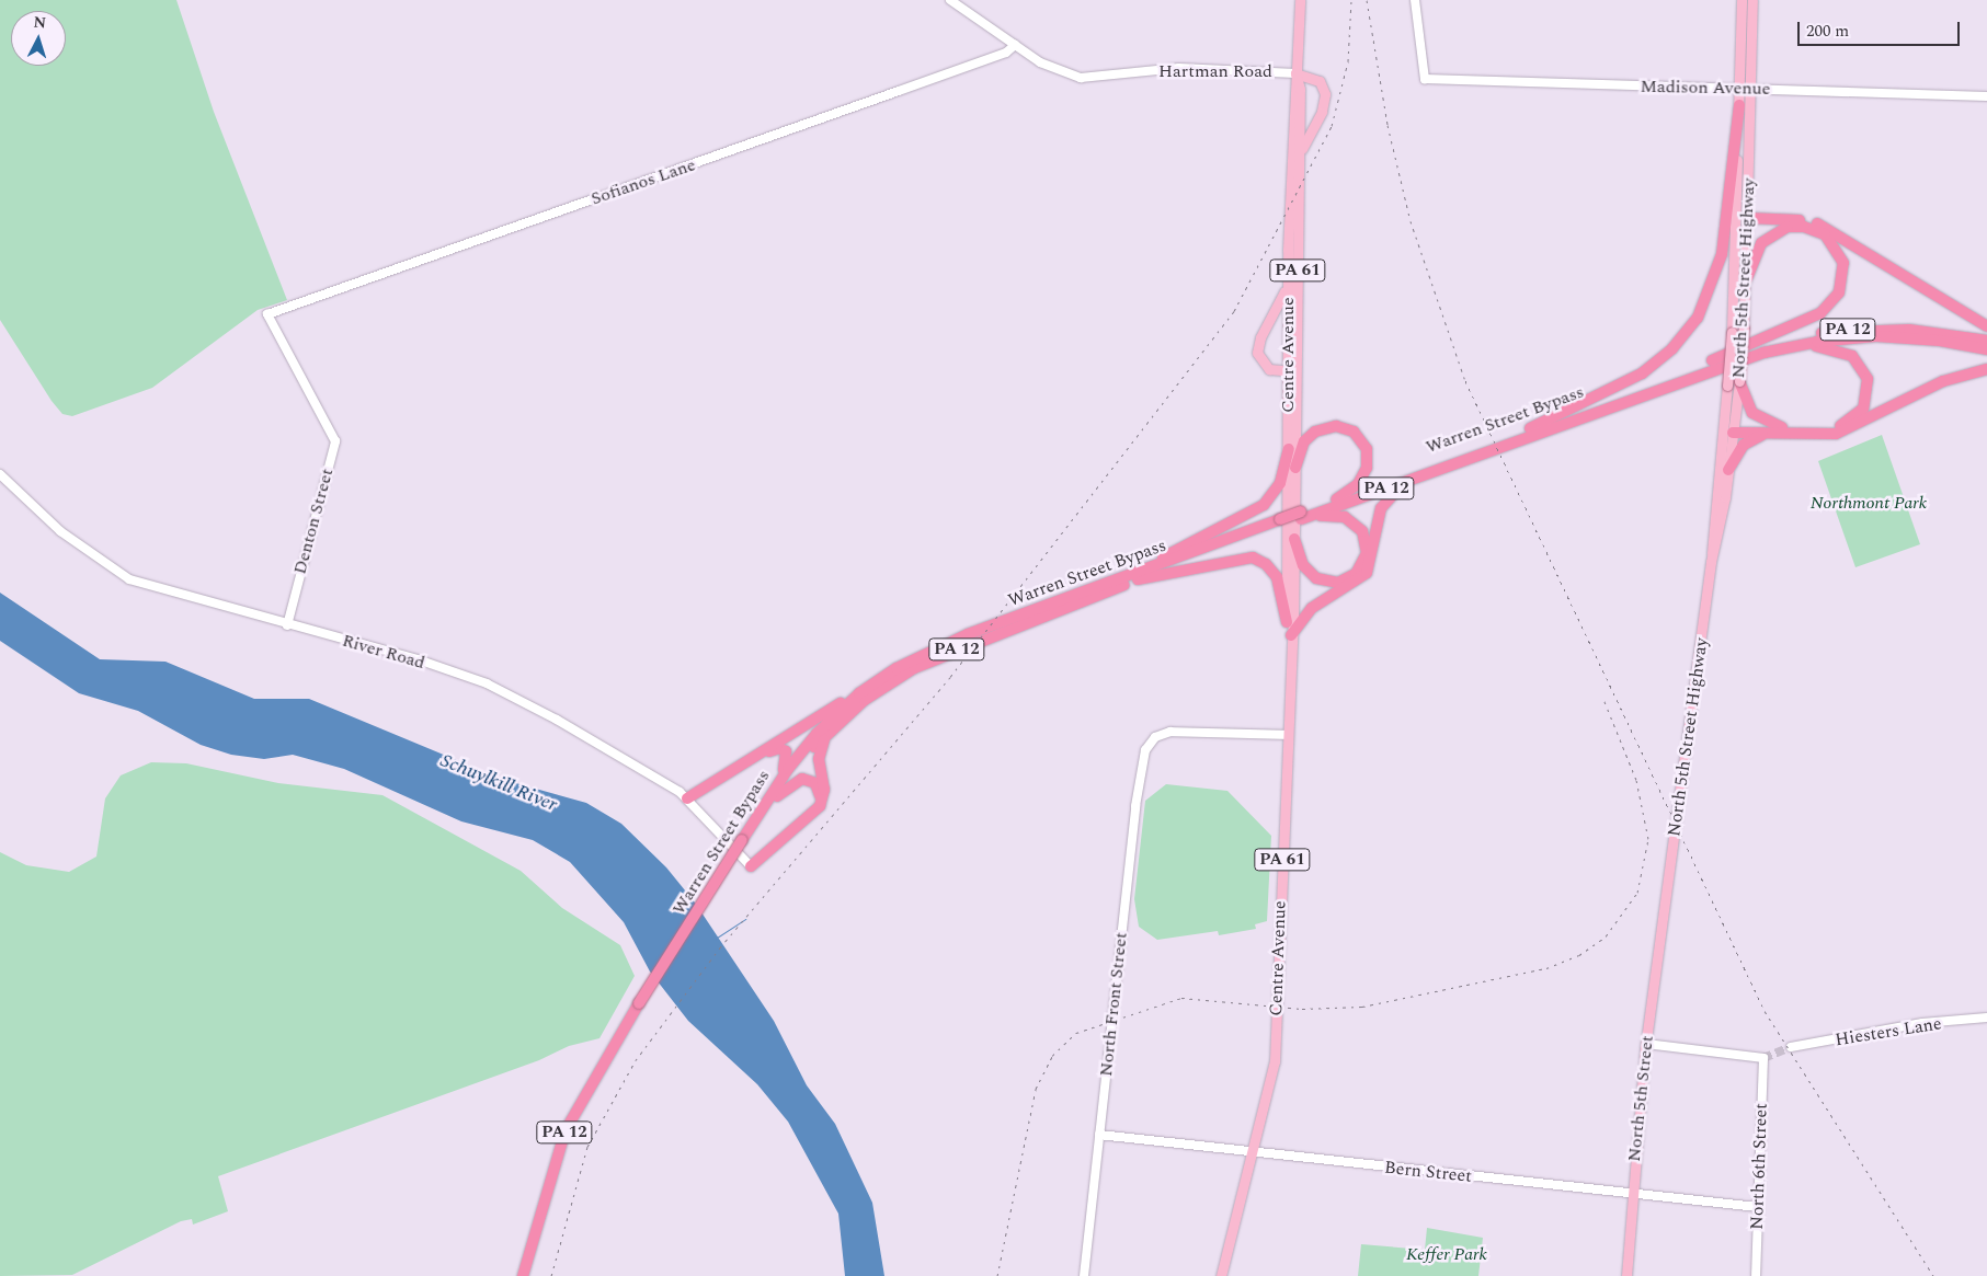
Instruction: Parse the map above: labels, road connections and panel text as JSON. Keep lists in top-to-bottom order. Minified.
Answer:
{"streets":{"highway":["PA 12","Warren Street Bypass"],"main road":["PA 61","North 5th Street Highway","Centre Avenue","North 5th Street"],"street":["Hartman Road","Madison Avenue","Sofianos Lane","Denton Street","River Road","North Front Street","Hiesters Lane","North 6th Street","Bern Street"]},"crossings":[["Hartman Road","Sofianos Lane"],["Hartman Road","Centre Avenue"],["Madison Avenue","North 5th Street Highway"],["Sofianos Lane","Denton Street"],["North 5th Street Highway","North 5th Street"],["Centre Avenue","North Front Street"],["Centre Avenue","Bern Street"],["Denton Street","River Road"],["North Front Street","Bern Street"],["North 5th Street","North 6th Street"],["North 5th Street","Bern Street"],["North 6th Street","Bern Street"]],"water":["Schuylkill River"],"parks":["Northmont Park","Keffer Park"],"scale_bar":"200 m","north":"top"}
